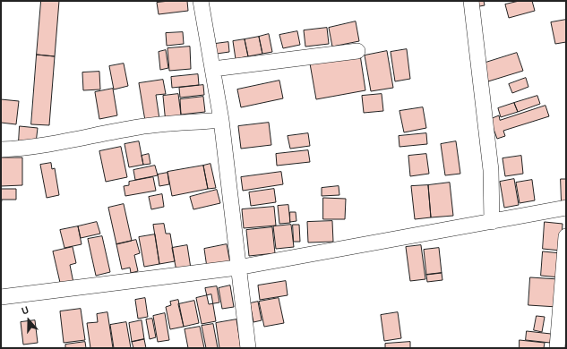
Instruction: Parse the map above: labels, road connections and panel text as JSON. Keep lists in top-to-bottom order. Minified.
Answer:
{"north":"top"}
